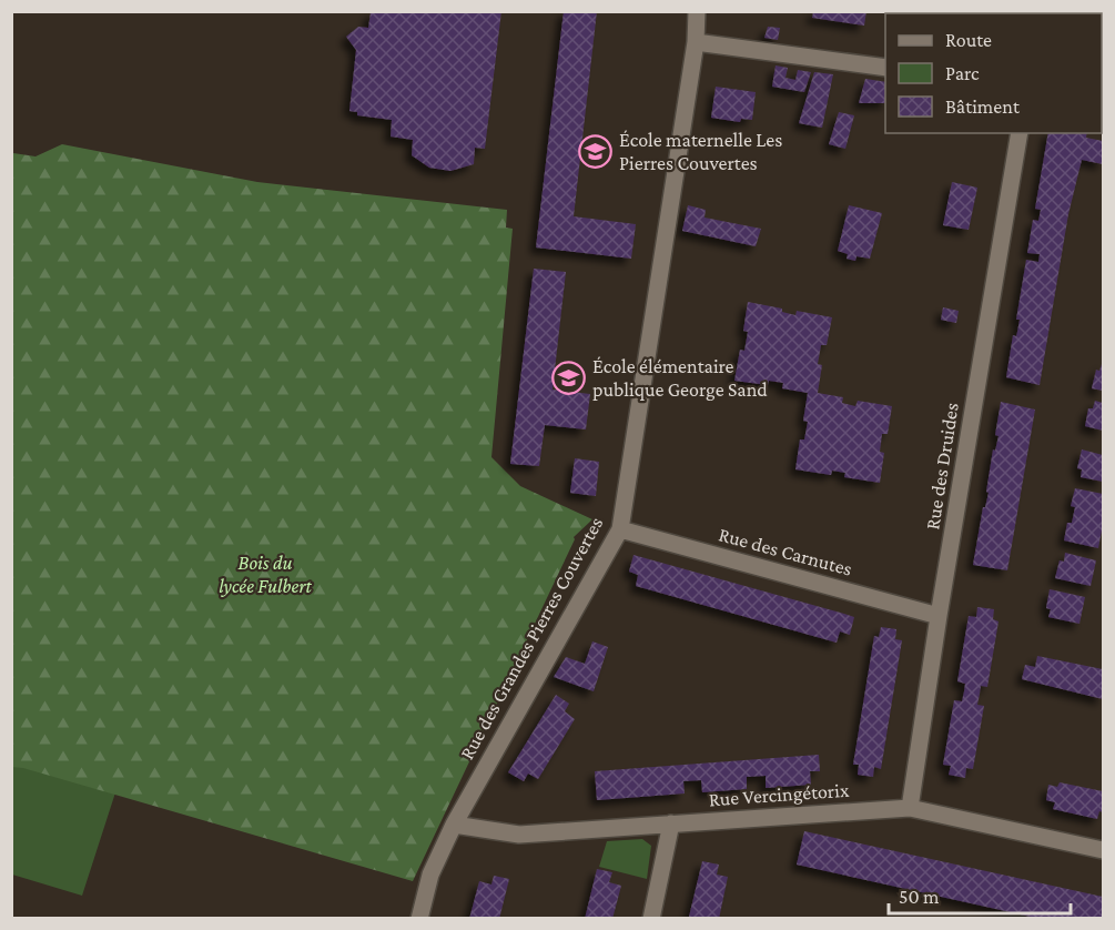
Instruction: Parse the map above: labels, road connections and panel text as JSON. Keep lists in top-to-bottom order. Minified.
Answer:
{"streets":{"street":["Rue des Druides","Rue des Carnutes","Rue des Grandes Pierres Couvertes","Rue Vercingétorix"]},"crossings":[["Rue des Druides","Rue des Carnutes"],["Rue des Druides","Rue Vercingétorix"],["Rue des Carnutes","Rue des Grandes Pierres Couvertes"],["Rue des Grandes Pierres Couvertes","Rue Vercingétorix"]],"parks":["Bois du lycée Fulbert"],"places":{"school or university":["École maternelle Les Pierres Couvertes","École élémentaire publique George Sand"]},"legend":["Route","Parc","Bâtiment"],"scale_bar":"50 m"}
